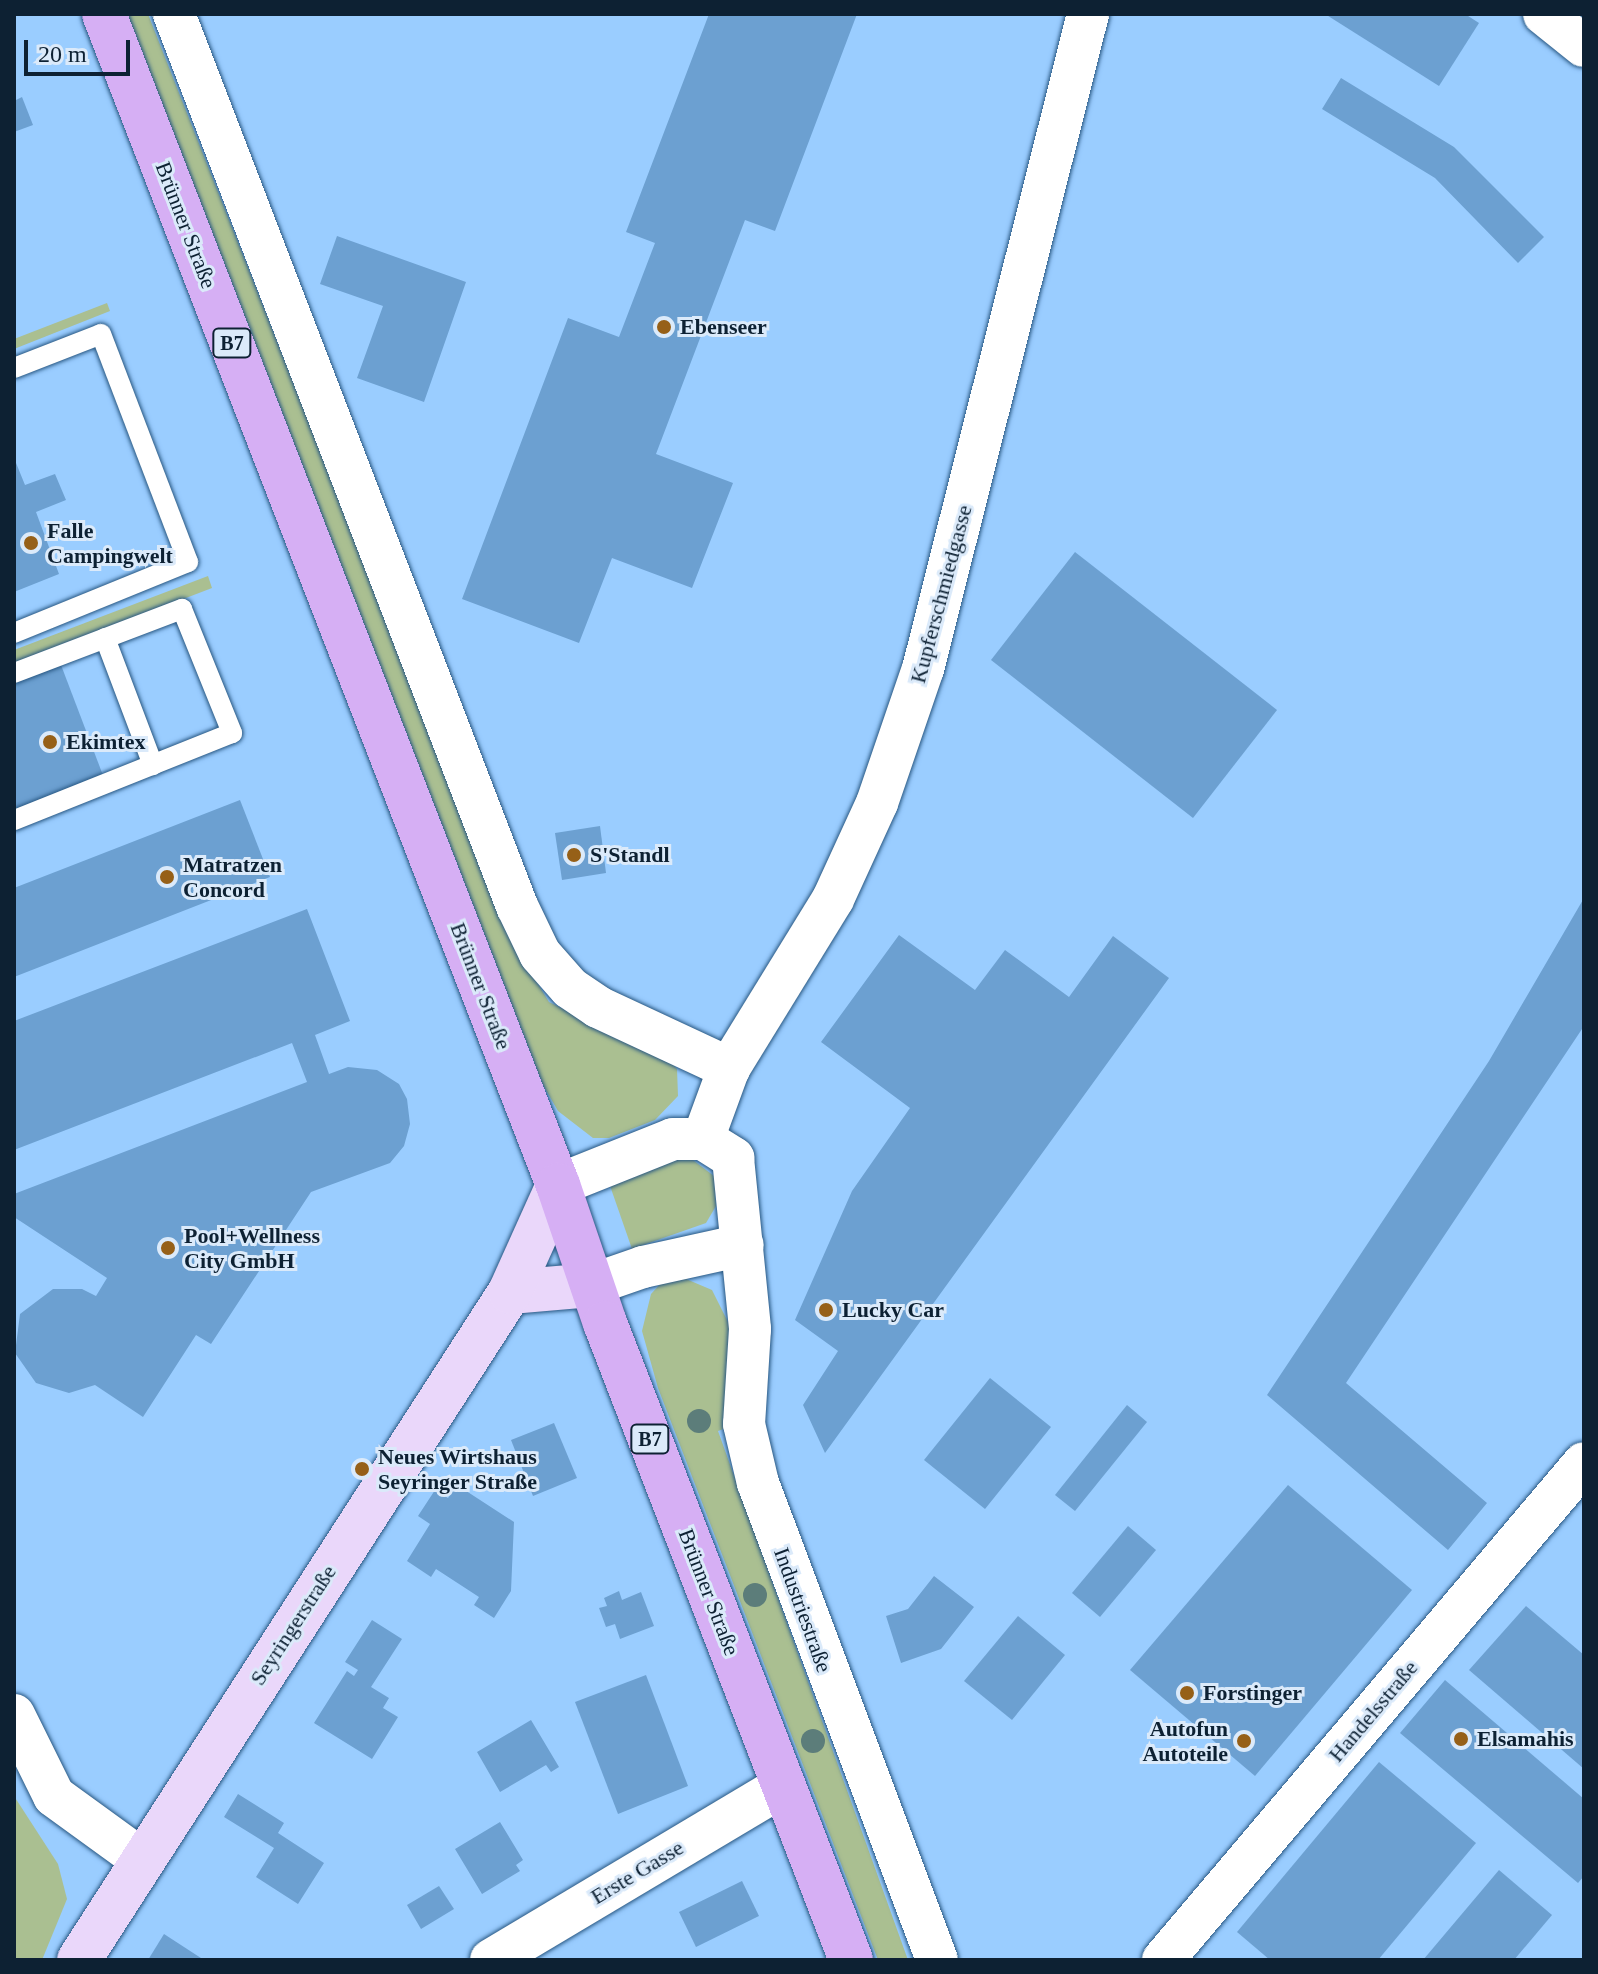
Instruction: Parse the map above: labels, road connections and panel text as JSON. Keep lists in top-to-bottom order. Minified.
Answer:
{"streets":{"main road":["Brünner Straße","B7"],"street":["Kupferschmiedgasse","Industriestraße","Seyringerstraße","Handelsstraße","Erste Gasse"]},"crossings":[["Brünner Straße","Seyringerstraße"],["Brünner Straße","Erste Gasse"]],"places":["Ebenseer","Falle Campingwelt","Ekimtex","S'Standl","Matratzen Concord","Pool+Wellness City GmbH","Lucky Car","Neues Wirtshaus Seyringer Straße","Forstinger","Elsamahis","Autofun Autoteile"],"scale_bar":"20 m"}
